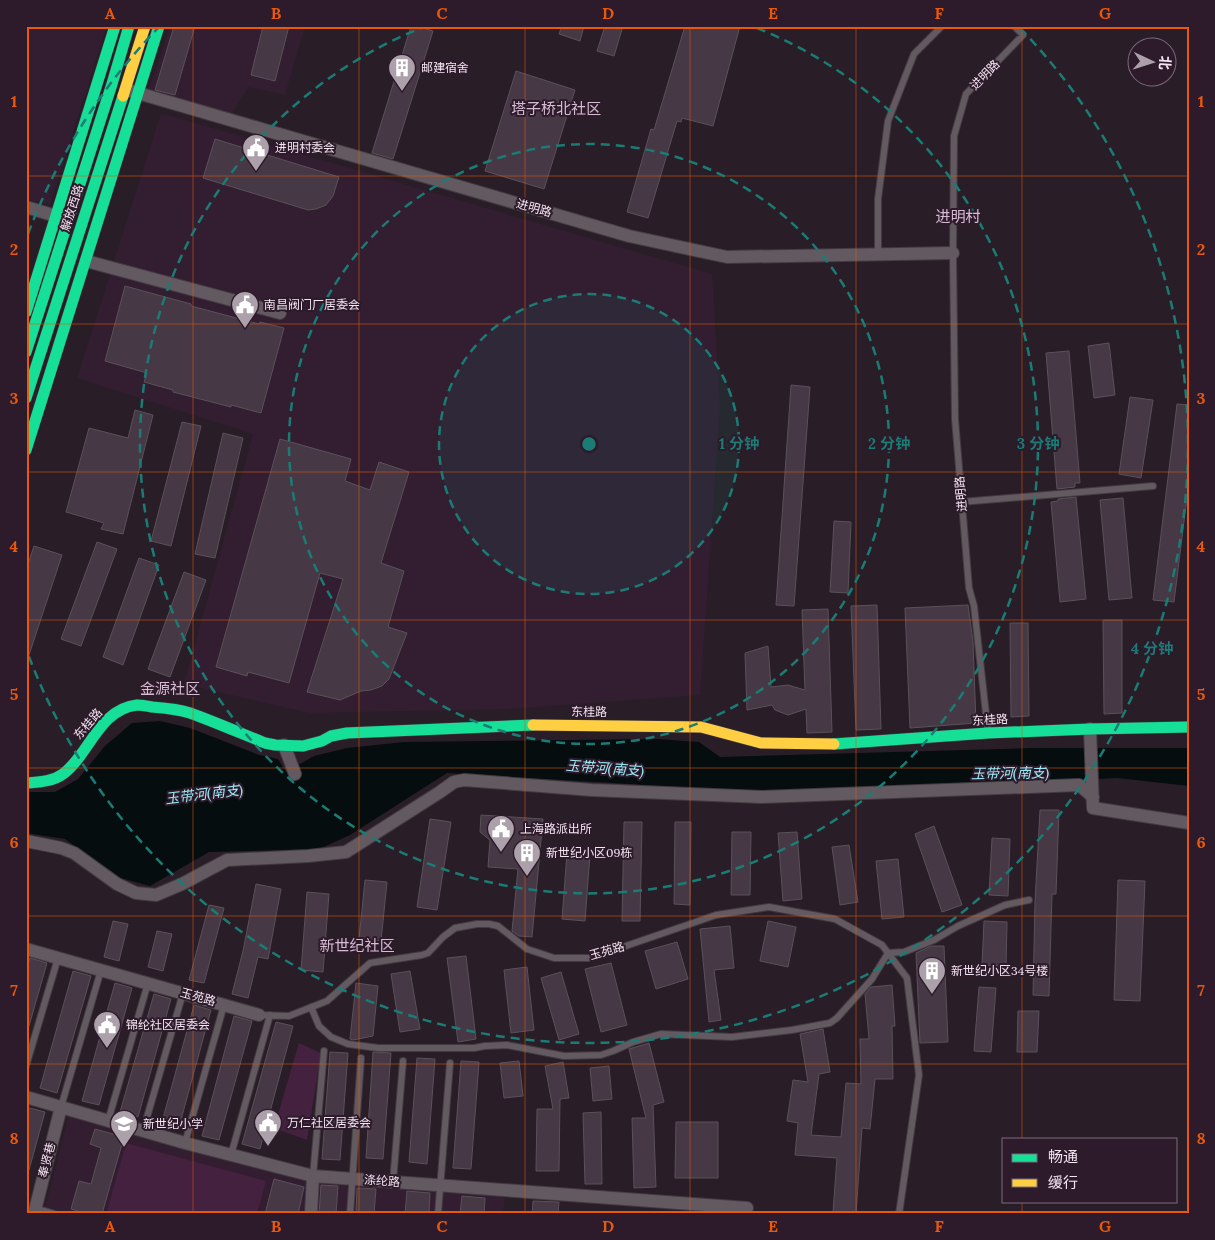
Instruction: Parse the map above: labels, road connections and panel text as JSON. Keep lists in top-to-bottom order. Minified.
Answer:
{"streets":{"main road":["解放西路","东桂路"],"street":["进明路","玉苑路","奉贤巷","涤纶路"]},"crossings":[["进明路","解放西路"],["进明路","东桂路"],["奉贤巷","涤纶路"]],"districts":["塔子桥北社区","进明村","金源社区","新世纪社区"],"water":["玉带河(南支)"],"places":{"building":["邮建宿舍","新世纪小区09栋","新世纪小区34号楼"],"public building":["进明村委会","南昌阀门厂居委会","上海路派出所","锦纶社区居委会","万仁社区居委会"],"school or university":["新世纪小学"]},"legend":["畅通","缓行"],"north":"right","grid":{"columns":["A","B","C","D","E","F","G"],"rows":["1","2","3","4","5","6","7","8"]},"rings":["1 分钟","2 分钟","3 分钟","4 分钟"]}
